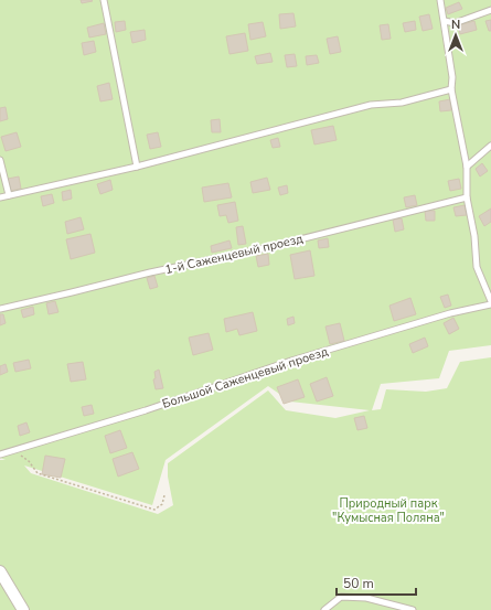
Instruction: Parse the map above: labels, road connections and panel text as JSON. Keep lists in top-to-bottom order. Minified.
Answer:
{"streets":{"lane":["1-й Саженцевый проезд","Большой Саженцевый проезд"]},"parks":["Природный парк \"Кумысная Поляна\""],"scale_bar":"50 m","north":"top"}
